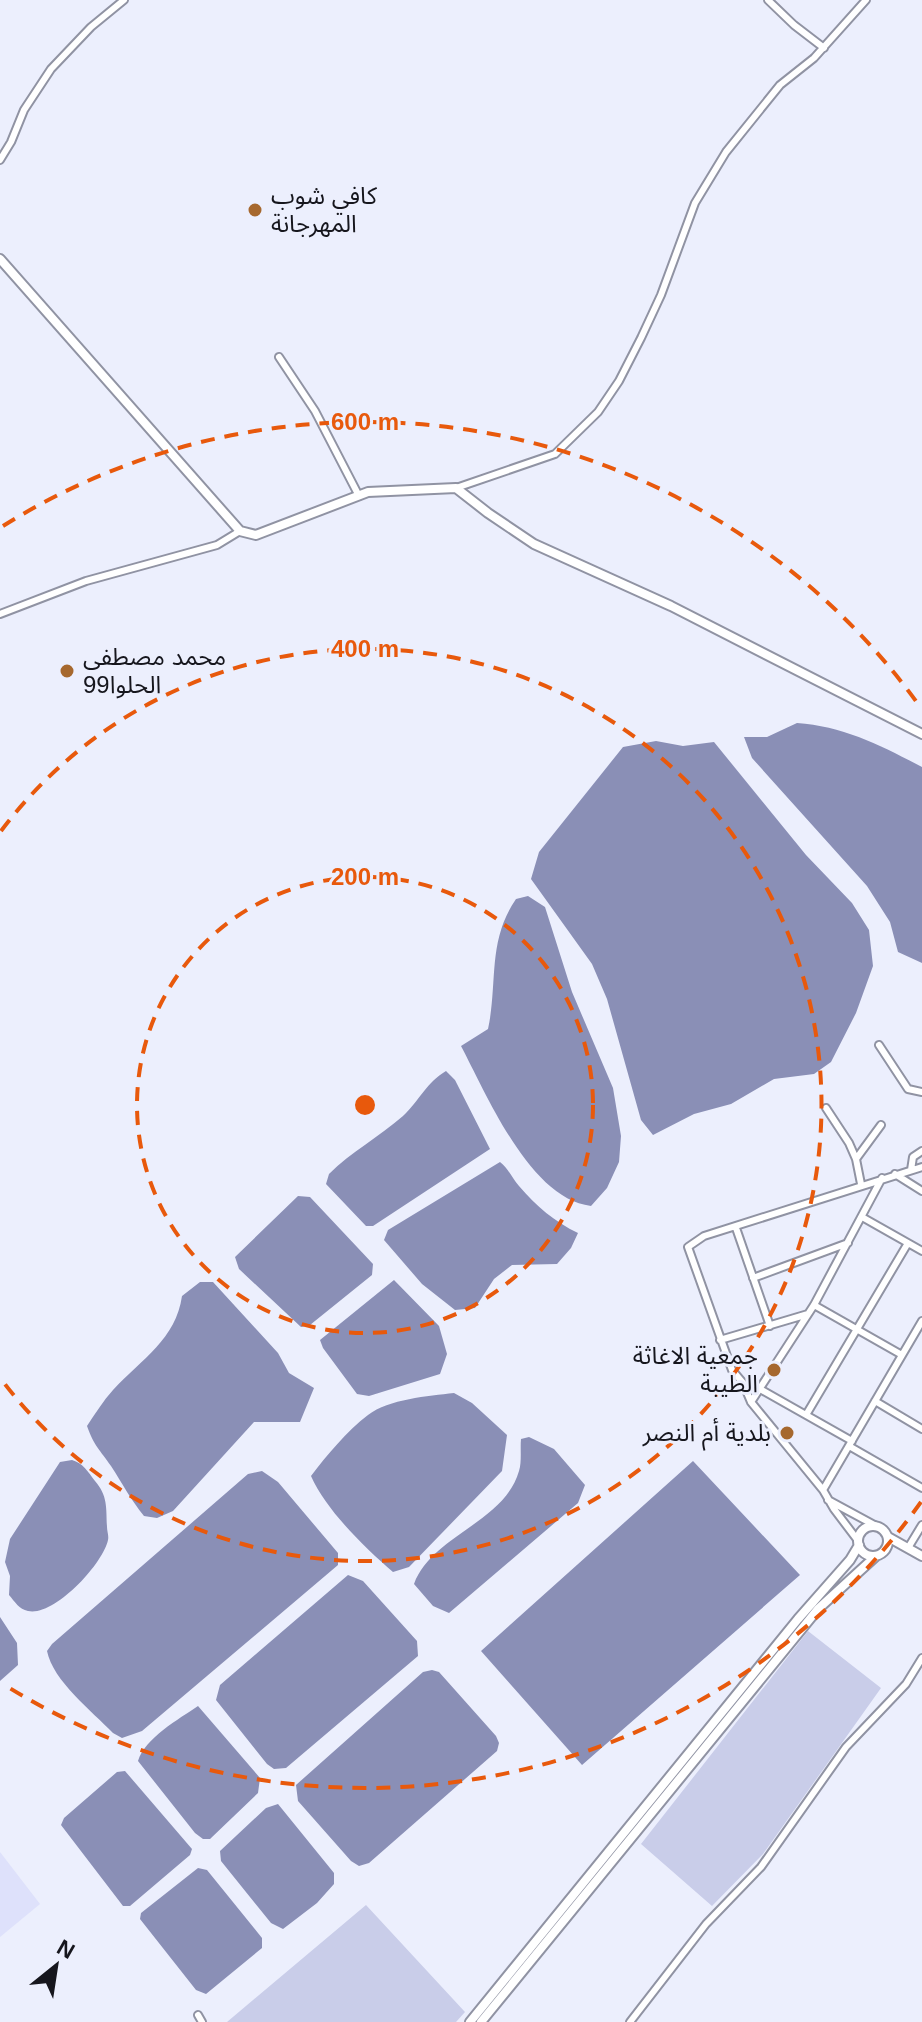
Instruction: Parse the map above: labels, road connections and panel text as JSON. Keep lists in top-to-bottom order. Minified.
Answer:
{"places":["كافي شوب المهرجانة","محمد مصطفى الحلوا99","جمعية الاغاثة الطيبة","بلدية أم النصر"],"north":"top right","rings":["600 m","400 m","200 m"]}
